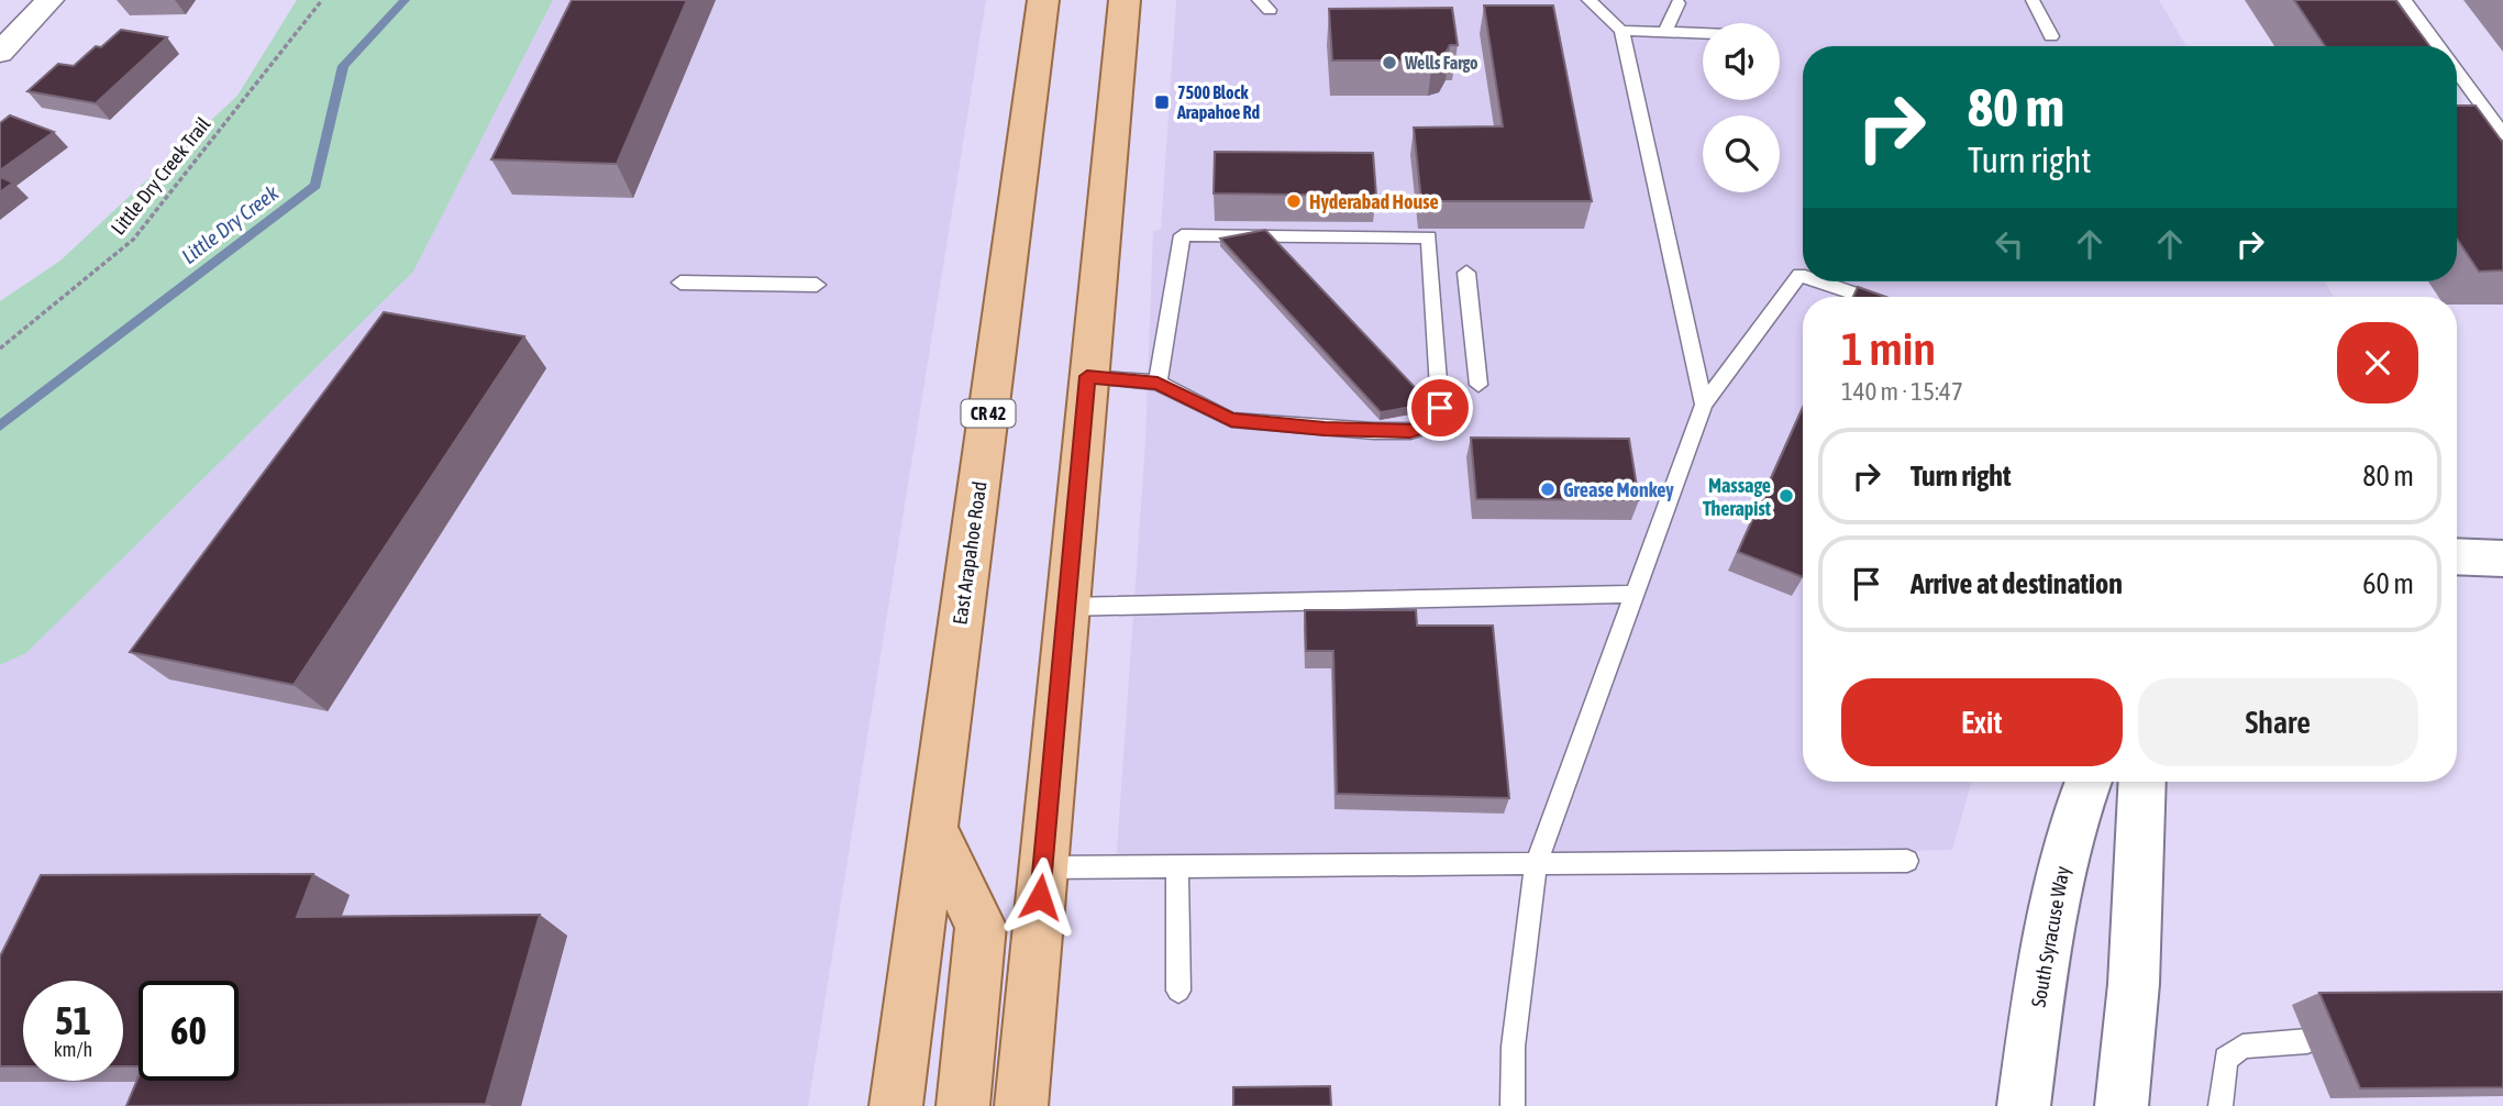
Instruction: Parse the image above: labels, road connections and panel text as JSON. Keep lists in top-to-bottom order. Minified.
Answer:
{"streets":{"main road":["CR 42","East Arapahoe Road"],"street":["South Syracuse Way"],"path":["Little Dry Creek Trail"]},"water":["Little Dry Creek"],"places":{"other":["Wells Fargo","Hyderabad House","Grease Monkey","Massage Therapist"],"transit":["7500 Block Arapahoe Rd"]},"page":{"turn":["80 m","Turn right"],"heading":["1 min","140 m · 15:47"],"list":[{"name":"Turn right","value":"80 m"},{"name":"Arrive at destination","value":"60 m"}],"buttons":["Exit","Share"],"speed":"51 km/h","limit":"60"}}
